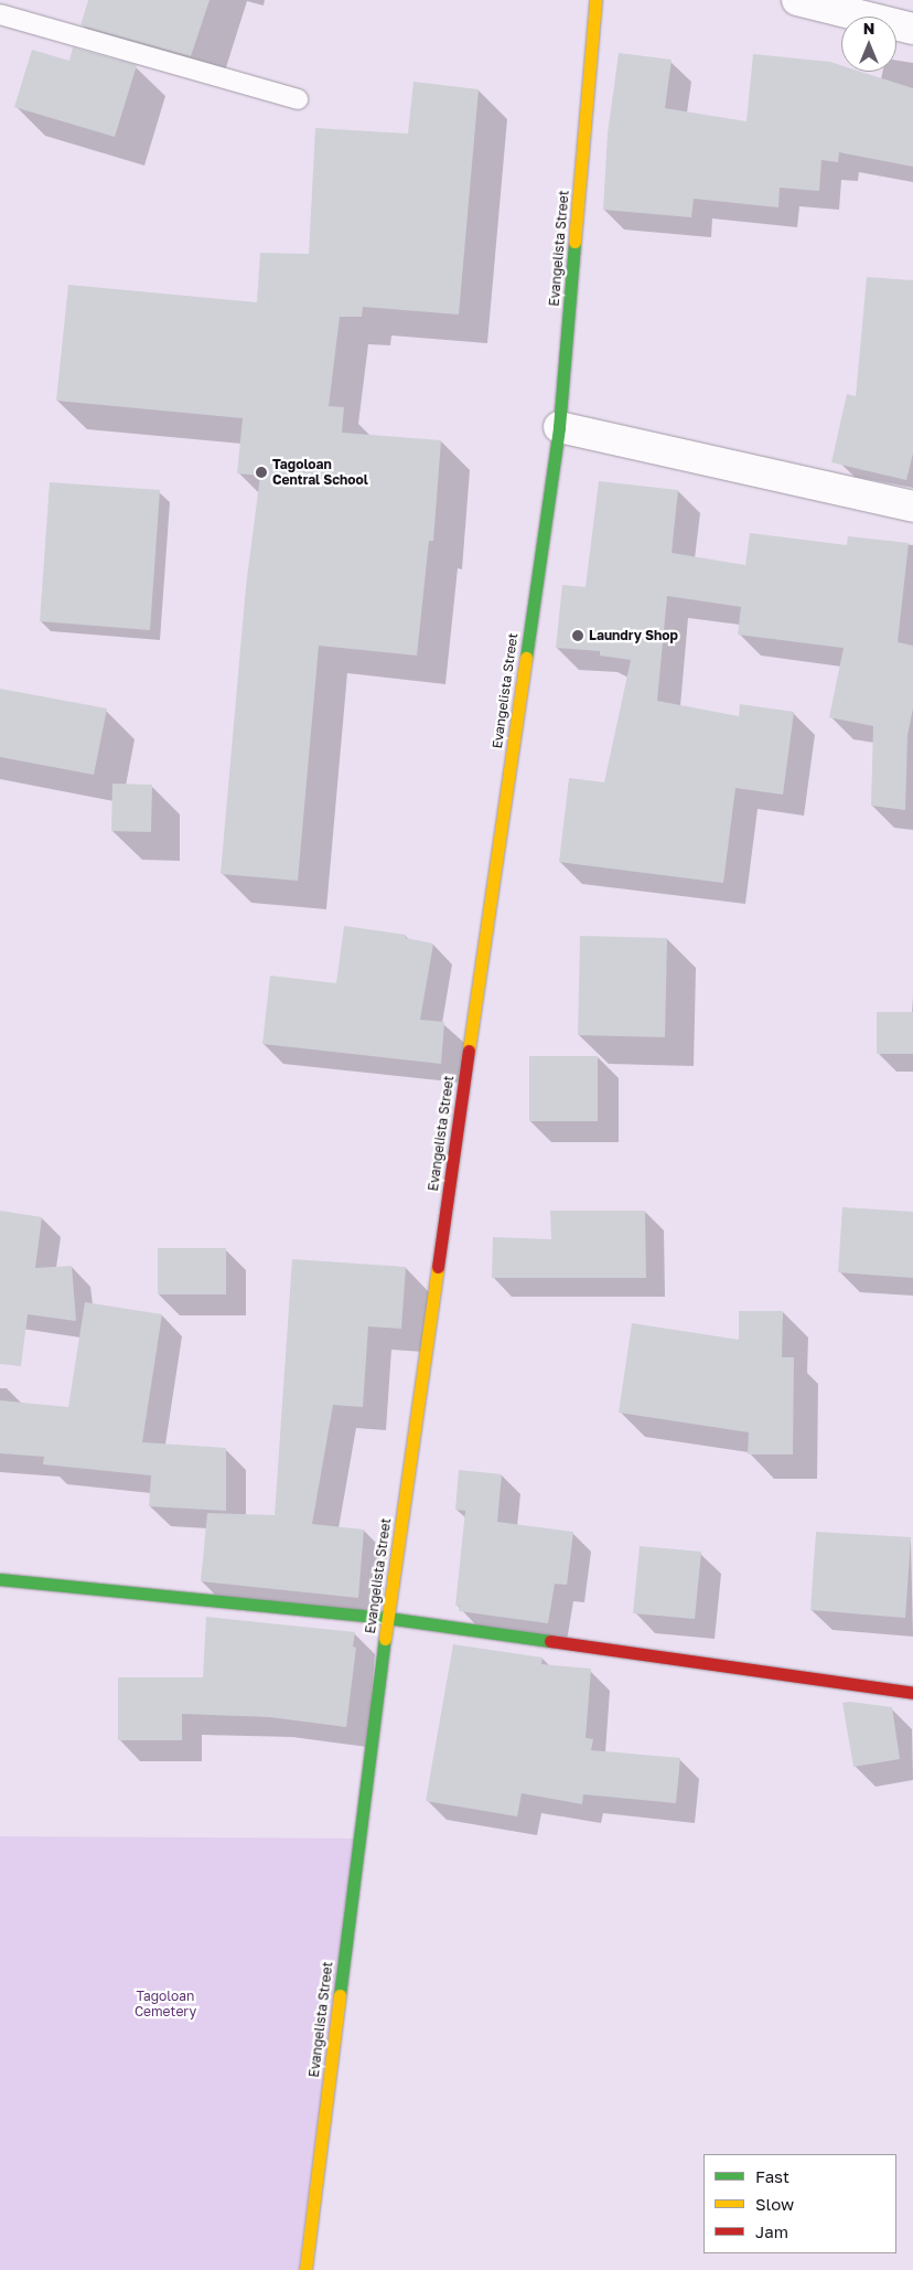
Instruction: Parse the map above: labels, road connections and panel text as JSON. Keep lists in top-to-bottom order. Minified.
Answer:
{"streets":{"street":["Evangelista Street"]},"parks":["Tagoloan Cemetery"],"places":["Tagoloan Central School","Laundry Shop"],"legend":["Fast","Slow","Jam"],"north":"top"}
